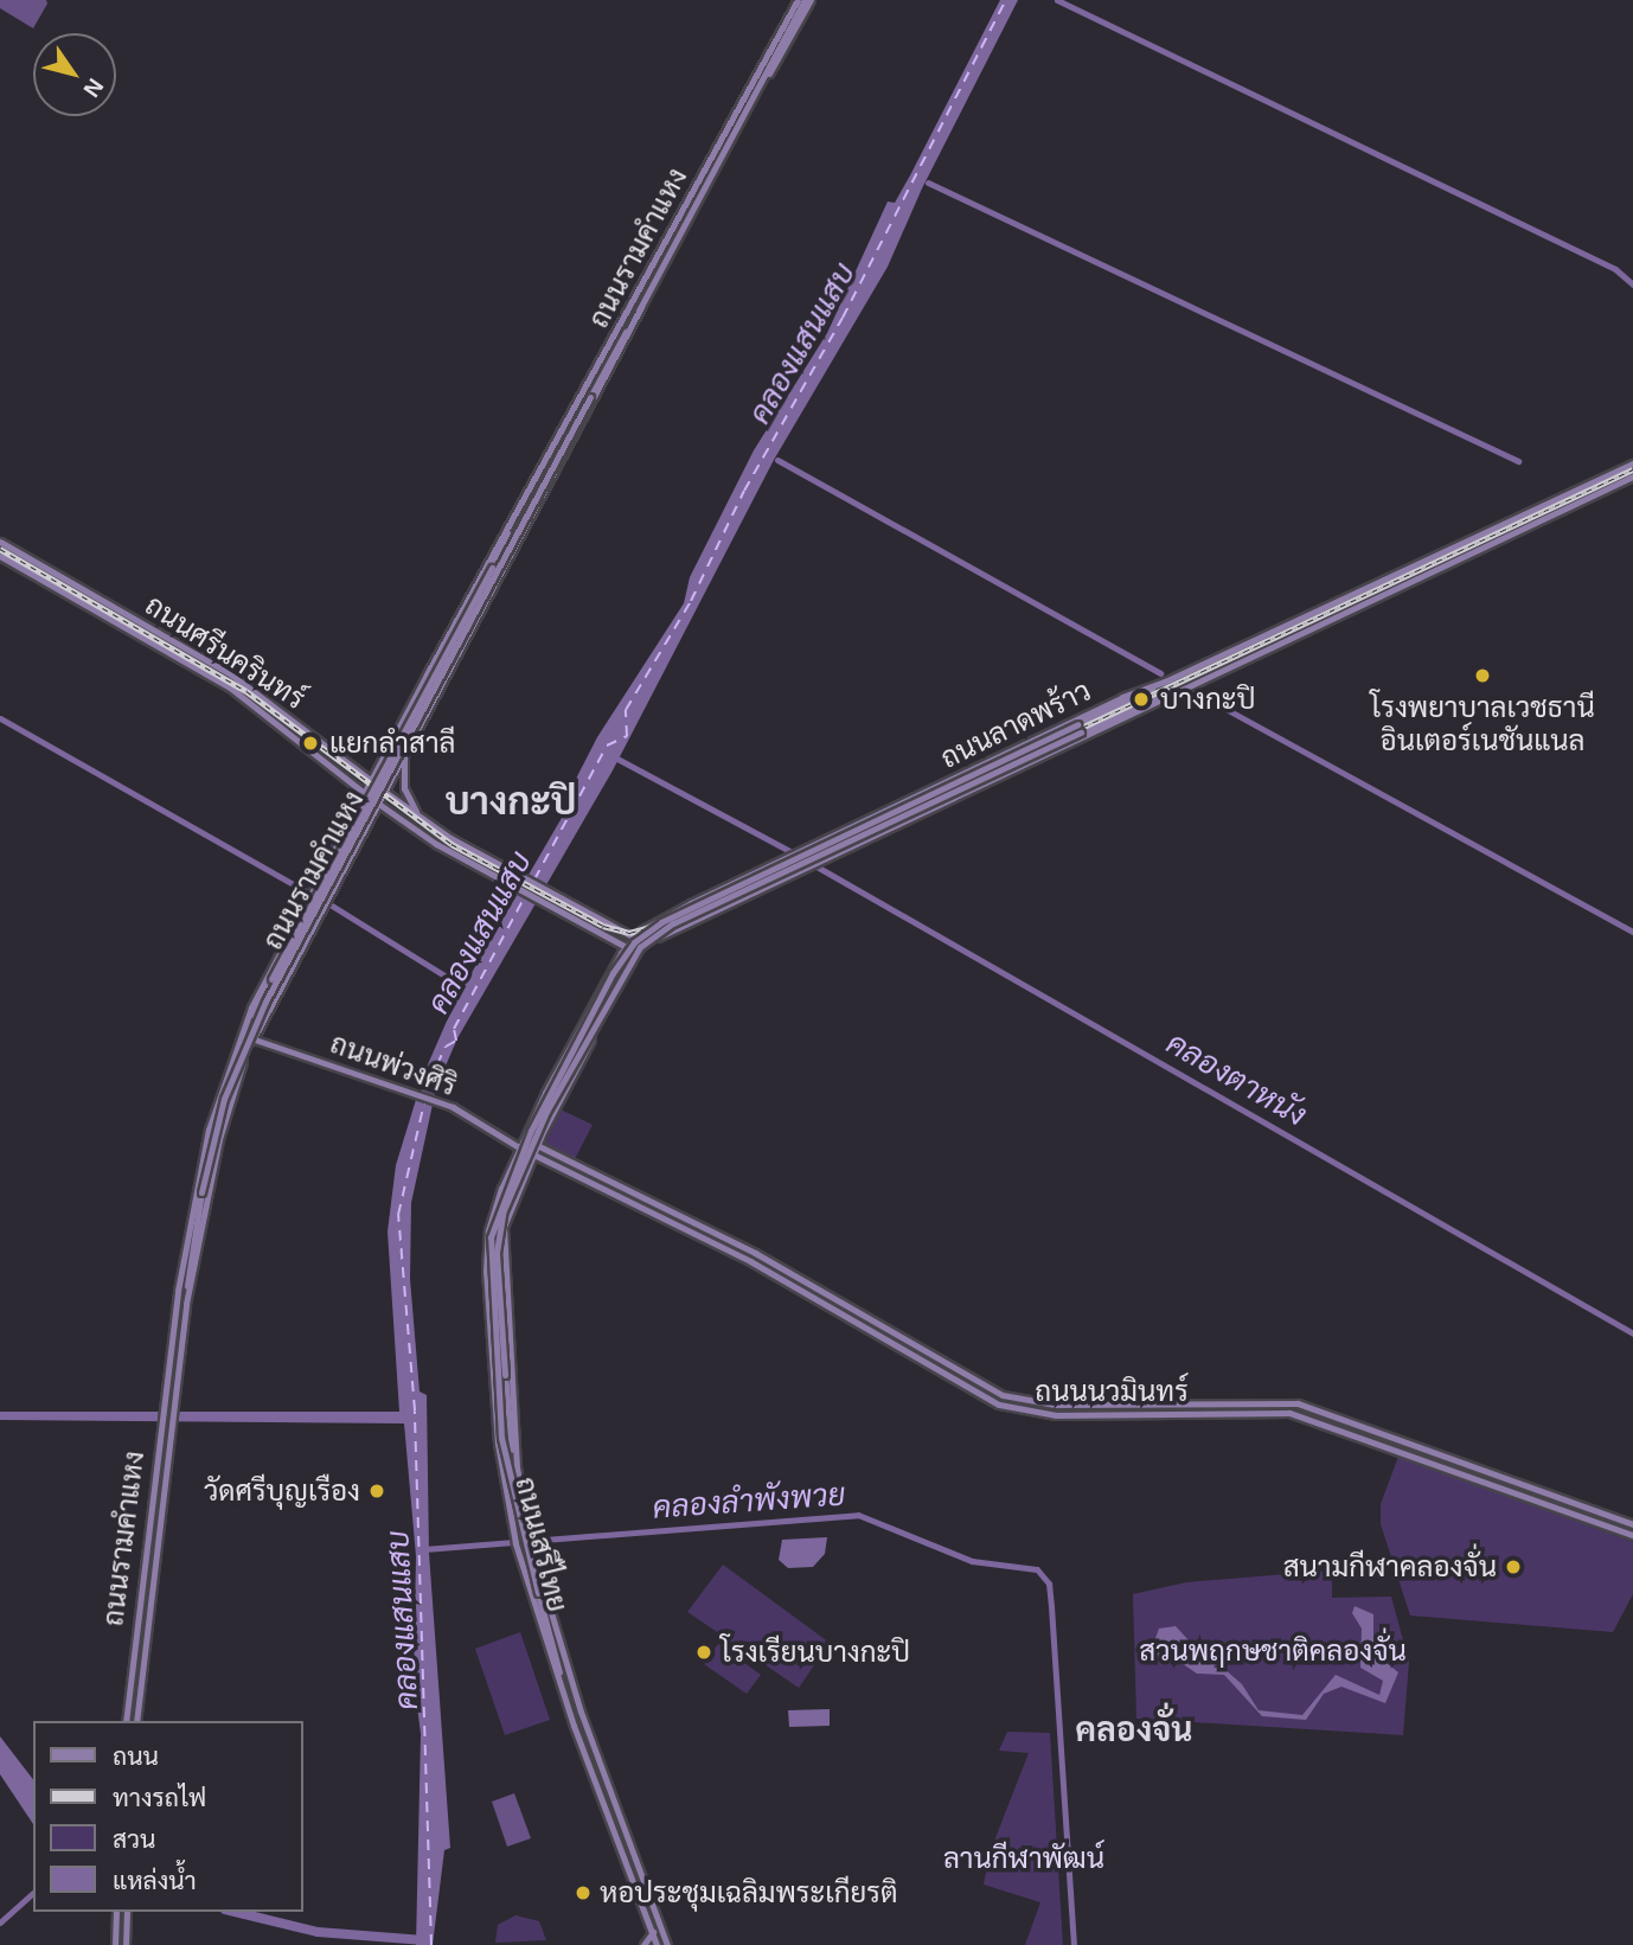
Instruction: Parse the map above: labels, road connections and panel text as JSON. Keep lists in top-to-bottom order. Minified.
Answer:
{"streets":{"main road":["ถนนรามคำแหง","ถนนศรีนครินทร์","ถนนลาดพร้าว","ถนนพ่วงศิริ","ถนนนวมินทร์","ถนนเสรีไทย"]},"crossings":[["ถนนรามคำแหง","ถนนศรีนครินทร์"],["ถนนรามคำแหง","ถนนพ่วงศิริ"],["ถนนศรีนครินทร์","ถนนลาดพร้าว"],["ถนนลาดพร้าว","ถนนพ่วงศิริ"],["ถนนลาดพร้าว","ถนนเสรีไทย"],["ถนนพ่วงศิริ","ถนนนวมินทร์"],["ถนนพ่วงศิริ","ถนนเสรีไทย"],["ถนนนวมินทร์","ถนนเสรีไทย"]],"districts":["บางกะปิ","คลองจั่น"],"water":["คลองแสนแสบ","คลองตาหนัง","คลองลำพังพวย"],"parks":["สวนพฤกษชาติคลองจั่น","ลานกีฬาพัฒน์"],"places":["โรงพยาบาลเวชธานี อินเตอร์เนชันแนล","บางกะปิ","แยกลำสาลี","วัดศรีบุญเรือง","สนามกีฬาคลองจั่น","โรงเรียนบางกะปิ","หอประชุมเฉลิมพระเกียรติ"],"legend":["ถนน","ทางรถไฟ","สวน","แหล่งน้ำ"],"north":"bottom right"}
